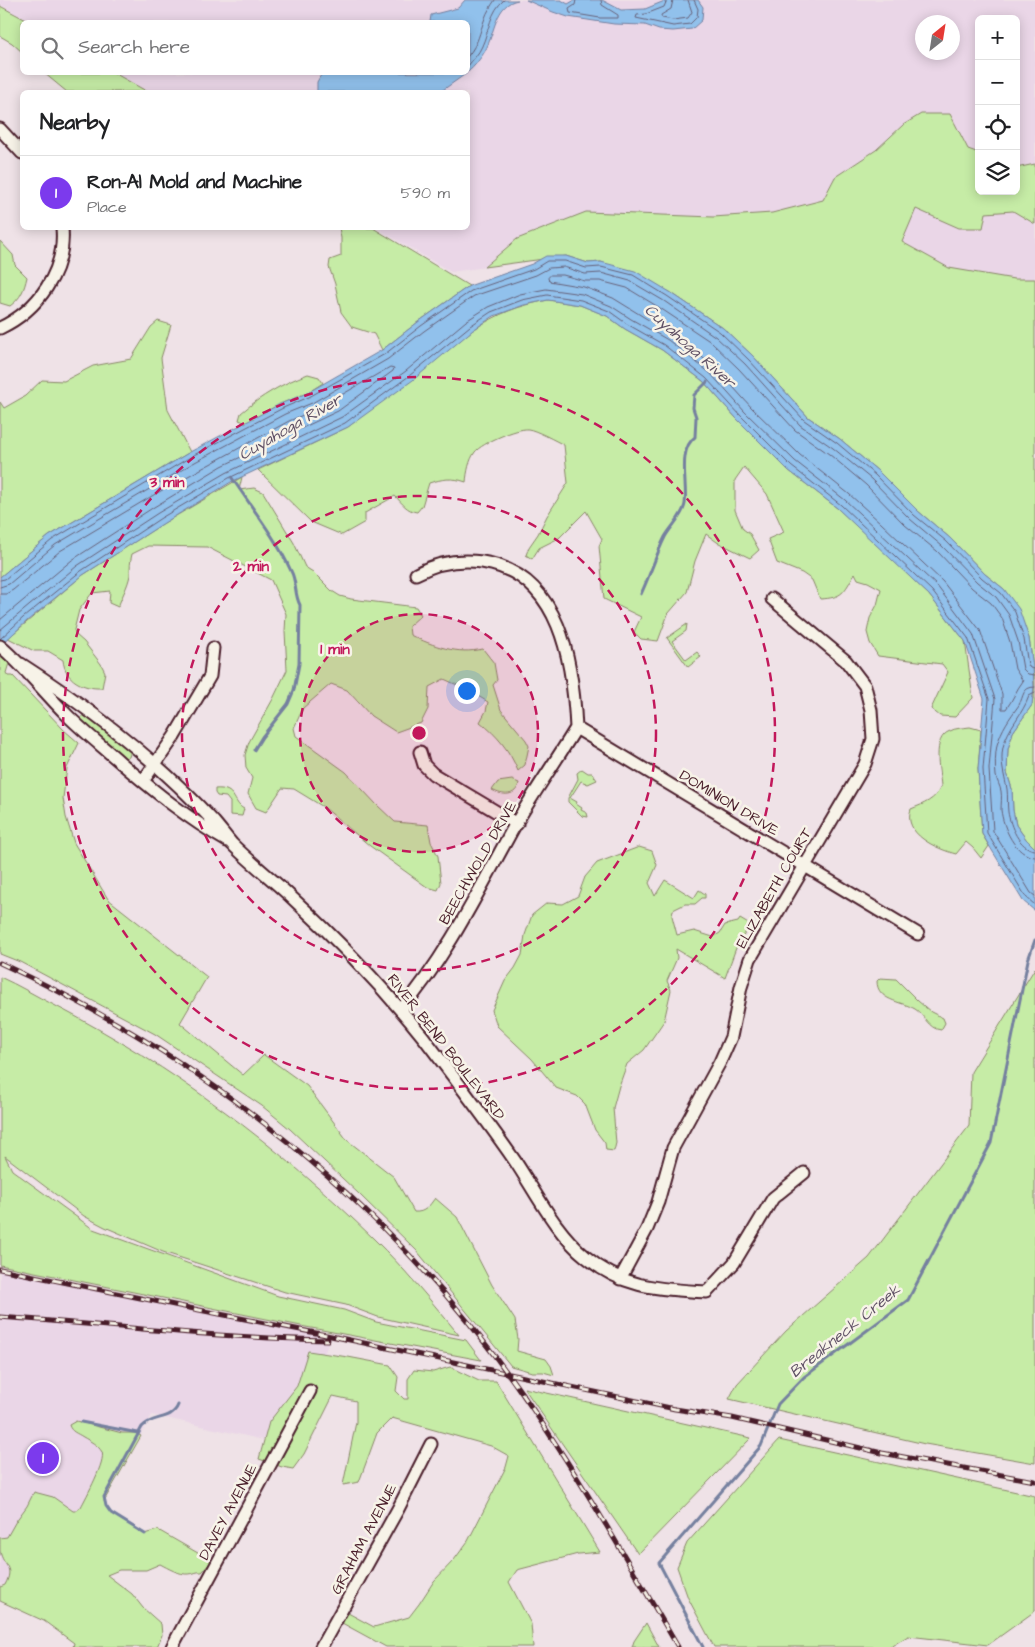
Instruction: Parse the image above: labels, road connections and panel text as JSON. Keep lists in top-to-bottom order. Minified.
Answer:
{"streets":{"street":["DOMINION DRIVE","BEECHWOLD DRIVE","ELIZABETH COURT","RIVER BEND BOULEVARD","DAVEY AVENUE","GRAHAM AVENUE"]},"crossings":[["DOMINION DRIVE","BEECHWOLD DRIVE"],["DOMINION DRIVE","ELIZABETH COURT"],["BEECHWOLD DRIVE","RIVER BEND BOULEVARD"],["ELIZABETH COURT","RIVER BEND BOULEVARD"]],"water":["Cuyahoga River","Breakneck Creek"],"north":"top right","page":{"map_buttons":["+","−"],"search":"Search here","heading":"Nearby","list":[{"mark":"1","name":"Ron-Al Mold and Machine","note":"Place","value":"590 m"}],"pins":"1"},"rings":["3 min","2 min","1 min"]}
